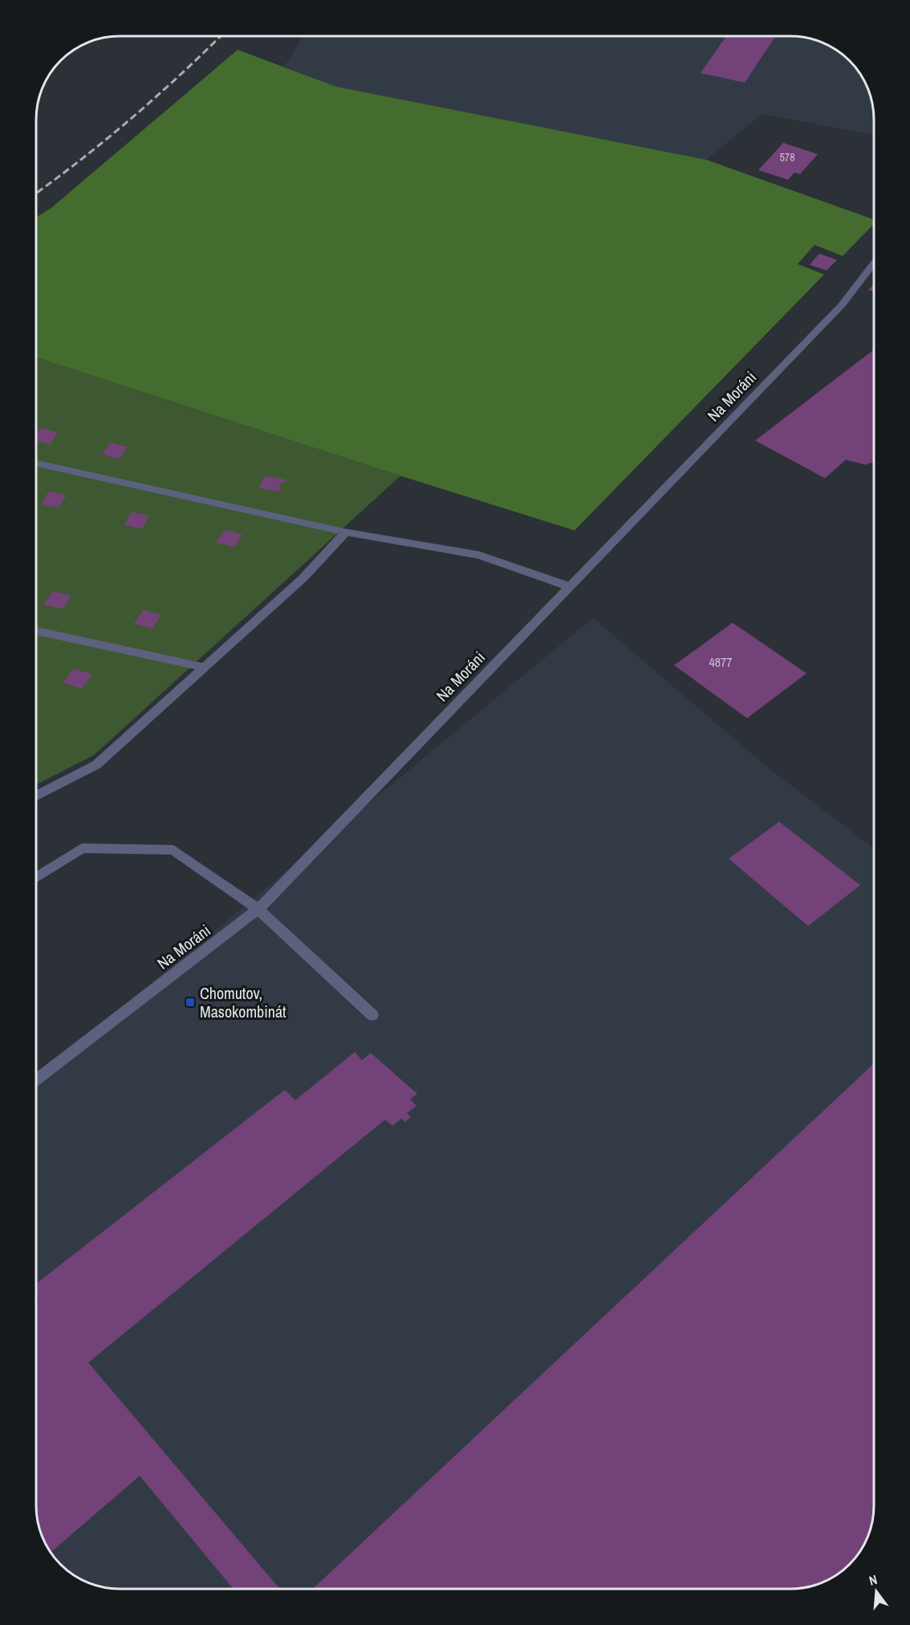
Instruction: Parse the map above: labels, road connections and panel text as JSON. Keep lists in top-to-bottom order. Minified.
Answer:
{"streets":{"lane":["Na Moráni"]},"places":{"transit":["Chomutov, Masokombinát"]},"house_numbers":["578","4877"],"north":"top"}
